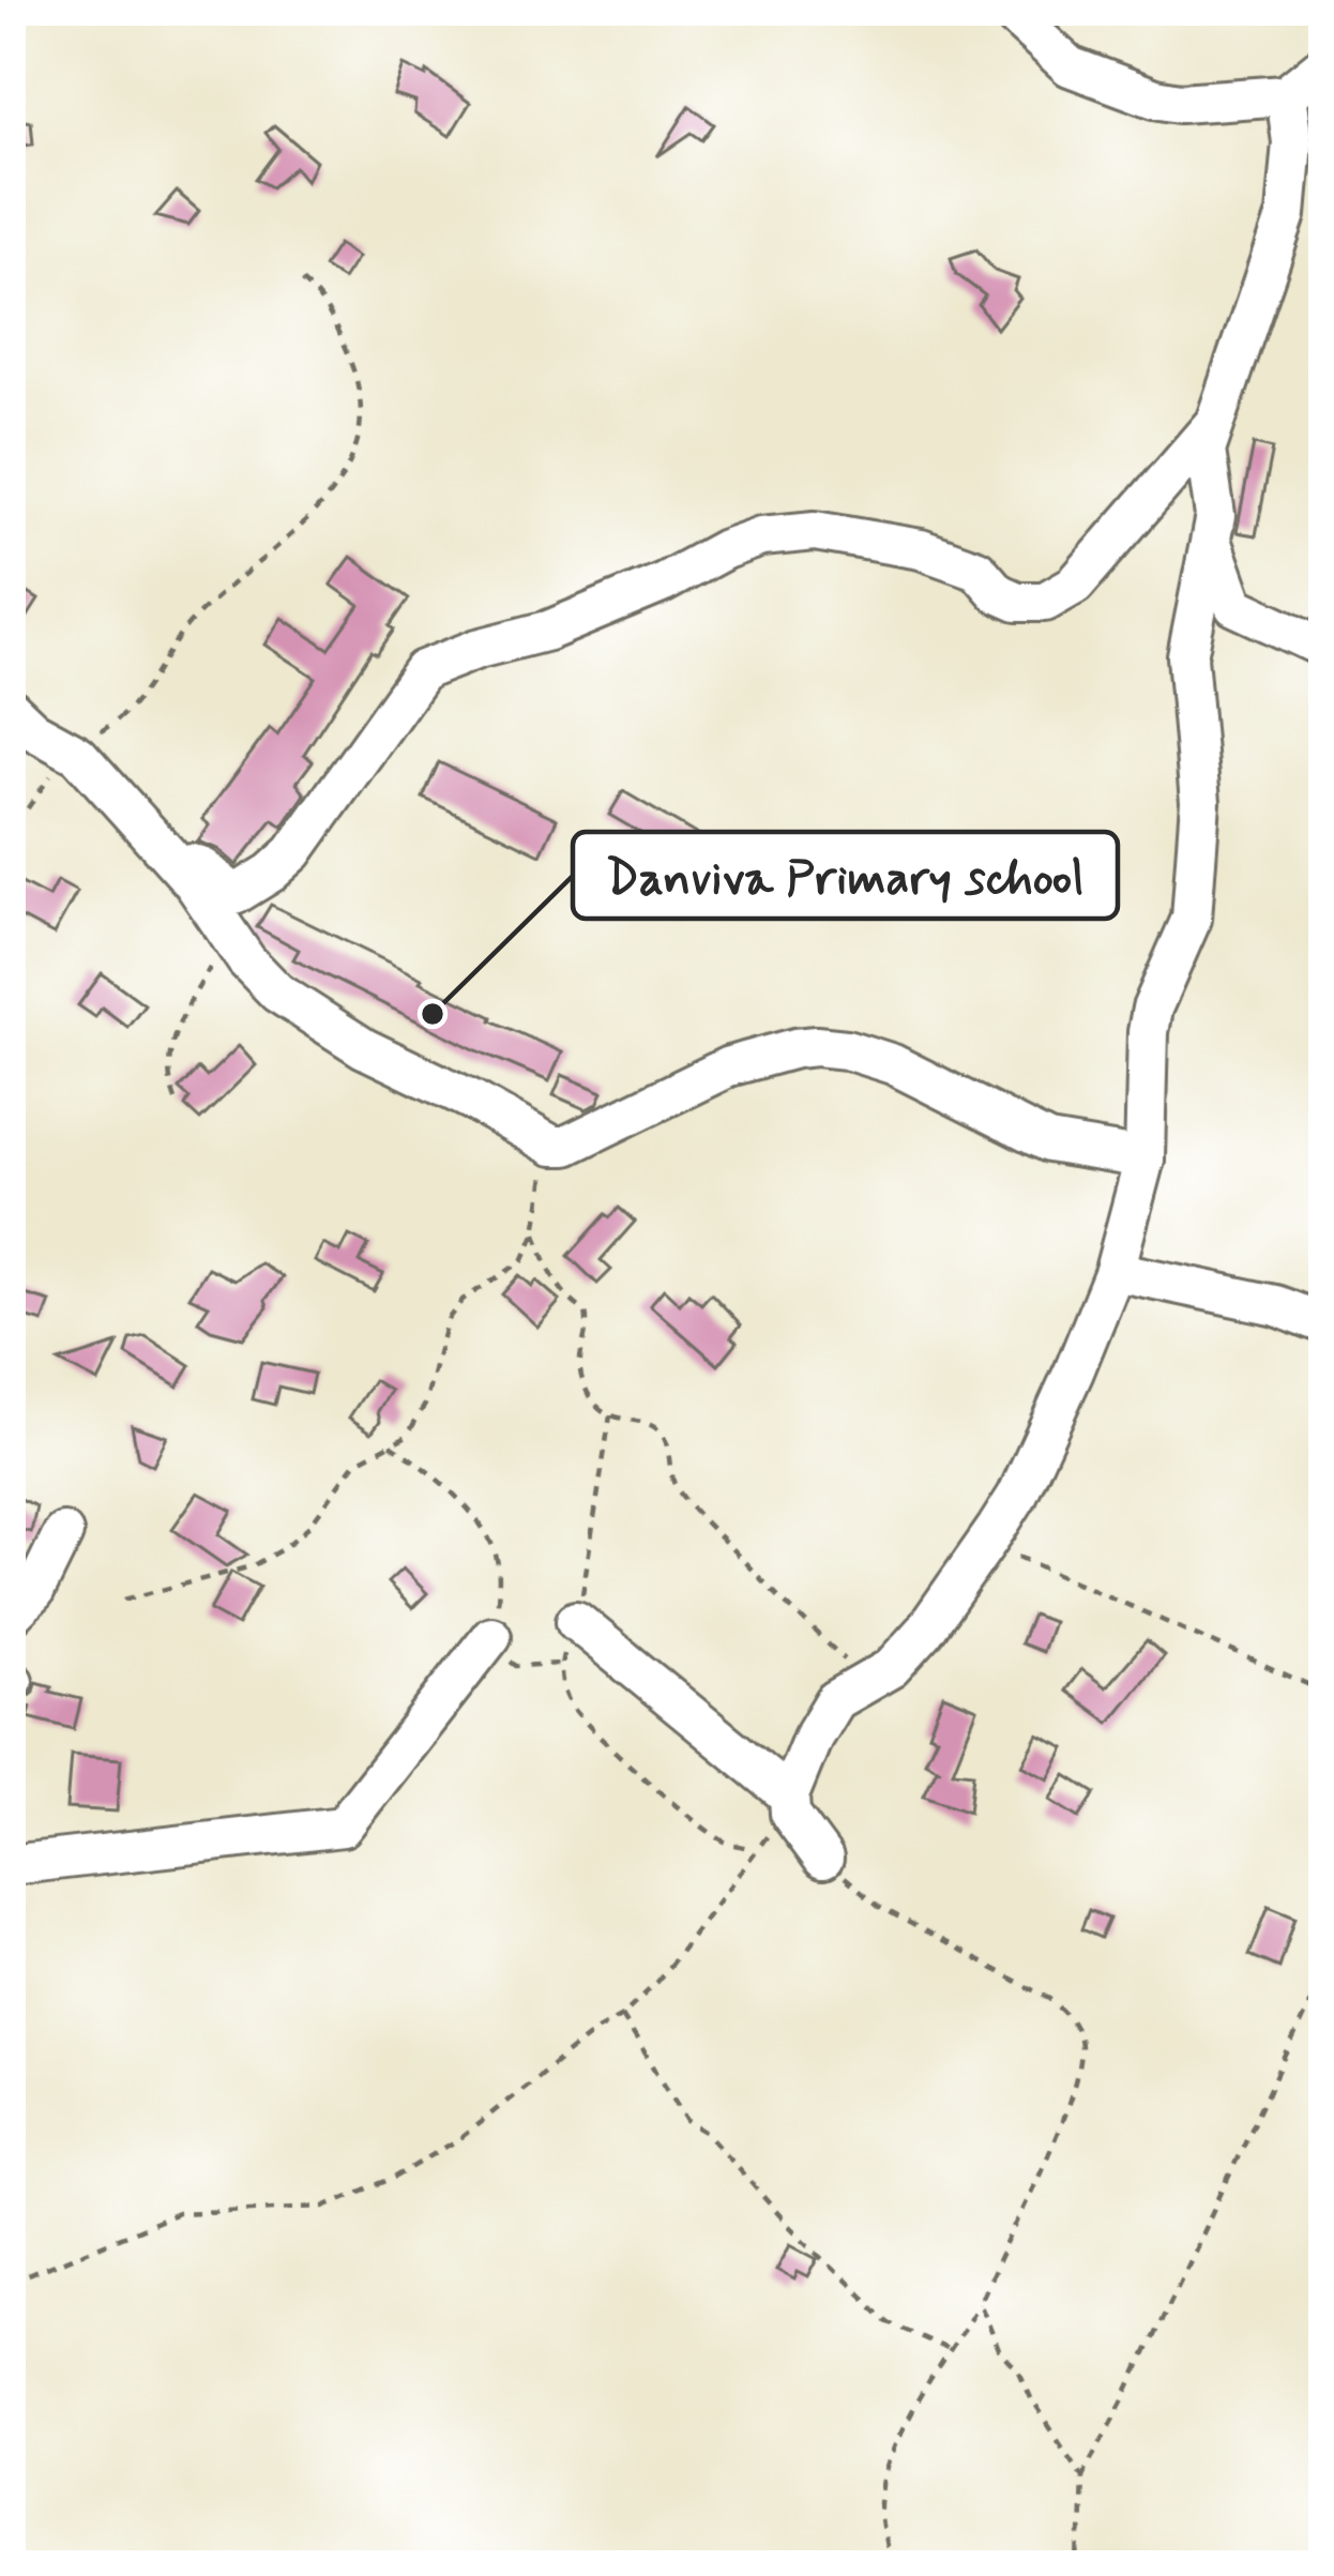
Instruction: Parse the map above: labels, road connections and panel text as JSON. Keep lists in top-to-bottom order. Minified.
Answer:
{"places":["Danviva Primary school"]}
